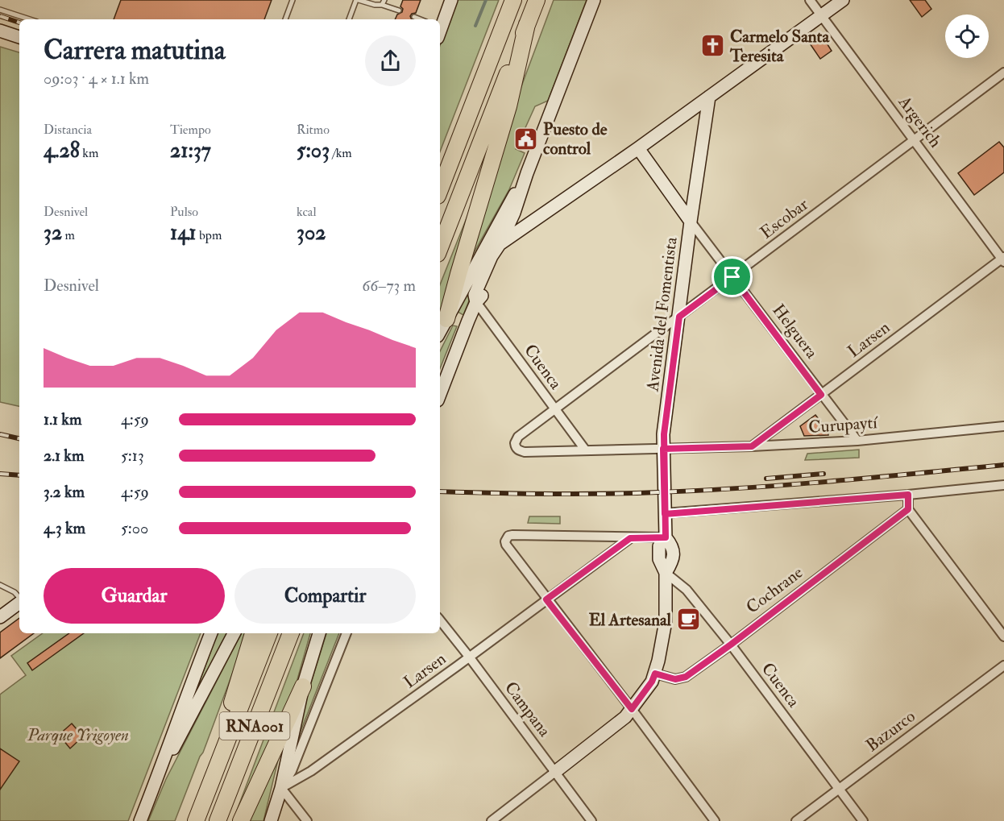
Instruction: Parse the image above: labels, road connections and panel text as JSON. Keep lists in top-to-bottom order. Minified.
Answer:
{"streets":{"highway":["RNA001"],"street":["Argerich","Escobar","Avenida del Fomentista","Helguera","Larsen","Cuenca","Curupaytí","Cochrane","Campana","Bazurco"]},"crossings":[["Argerich","Escobar"],["Argerich","Larsen"],["Escobar","Avenida del Fomentista"],["Escobar","Helguera"],["Escobar","Cuenca"],["Escobar","Curupaytí"],["Avenida del Fomentista","Helguera"],["Avenida del Fomentista","Cuenca"],["Avenida del Fomentista","Curupaytí"],["Avenida del Fomentista","Cochrane"],["Helguera","Larsen"],["Helguera","Curupaytí"],["Larsen","Curupaytí"],["Larsen","Campana"],["Cuenca","Curupaytí"],["Cuenca","Cochrane"],["Cuenca","Bazurco"]],"parks":["Parque Yrigoyen"],"places":{"church":["Carmelo Santa Teresita"],"public building":["Puesto de control"],"cafe":["El Artesanal"]},"page":{"heading":["Carrera matutina","09:03 · 4 × 1.1 km"],"stats":[["Distancia","4.28 km"],["Tiempo","21:37"],["Ritmo","5:03 /km"],["Desnivel","32 m"],["Pulso","141 bpm"],["kcal","302"]],"chart":["Desnivel","66–73 m"],"list":[{"name":"1.1 km","note":"4:59"},{"name":"2.1 km","note":"5:13"},{"name":"3.2 km","note":"4:59"},{"name":"4.3 km","note":"5:00"}],"buttons":["Guardar","Compartir"]}}
